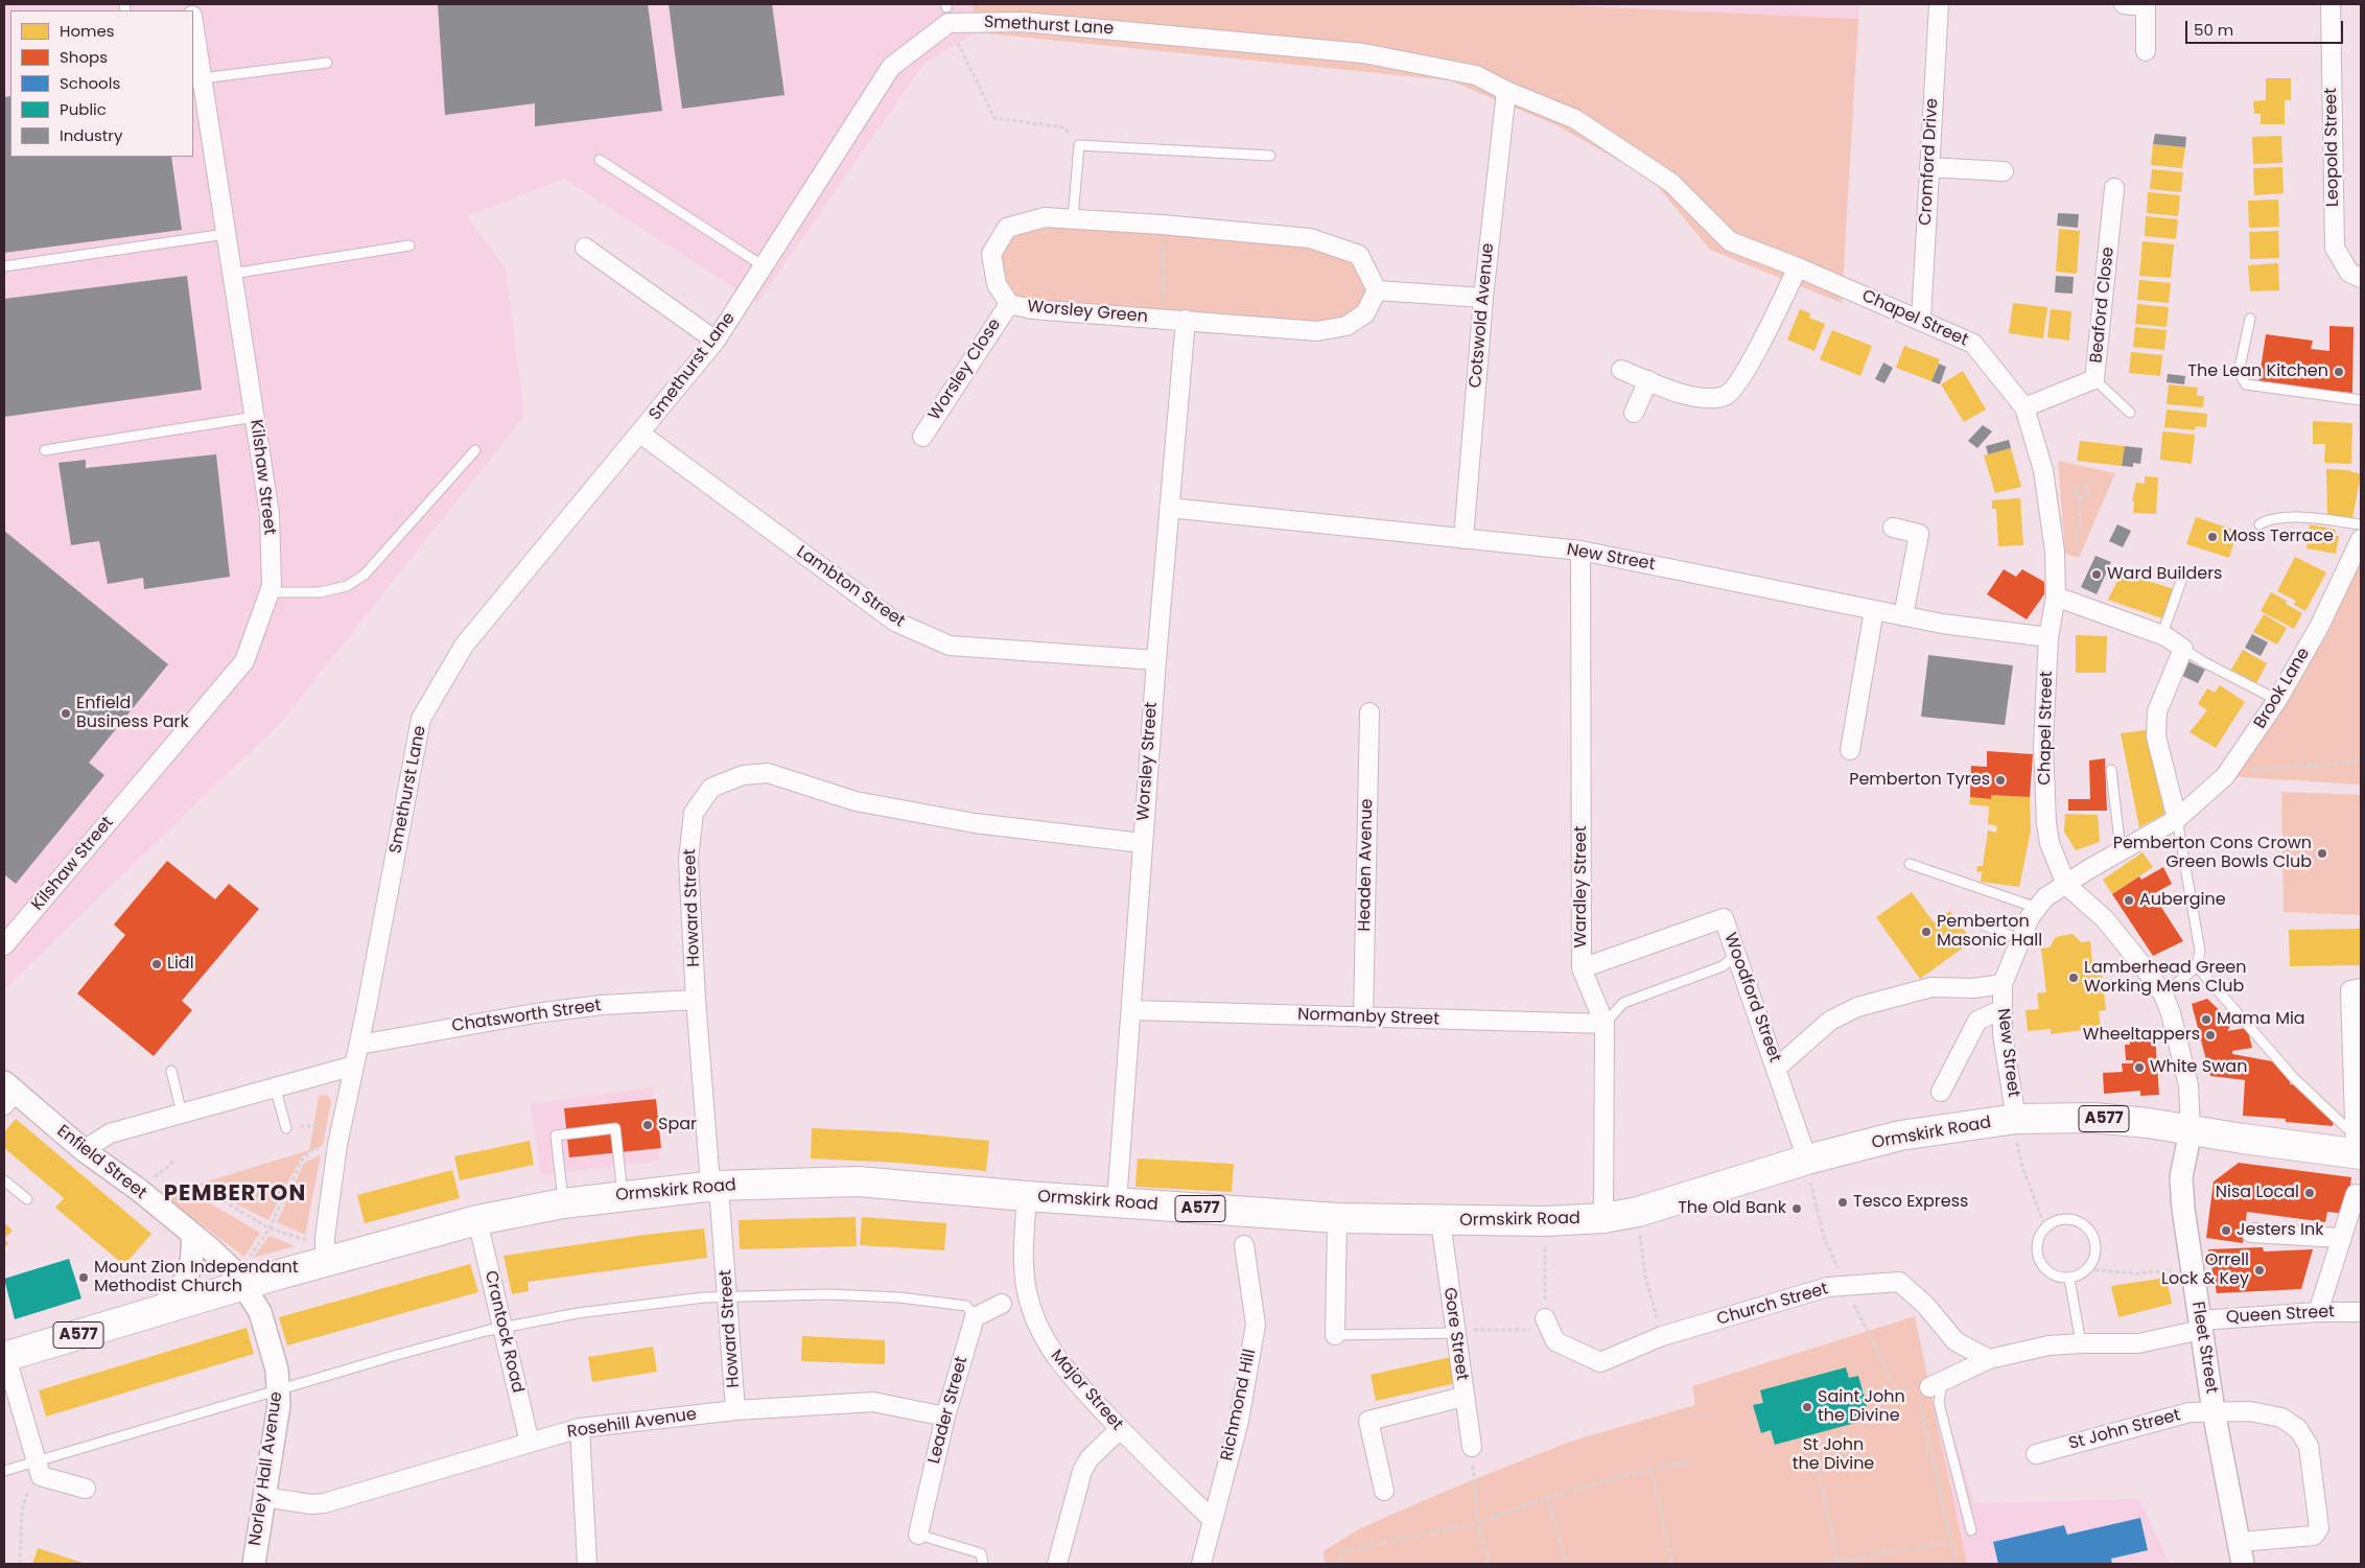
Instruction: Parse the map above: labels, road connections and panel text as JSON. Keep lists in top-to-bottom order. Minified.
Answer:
{"streets":{"highway":["A577","Ormskirk Road"],"street":["Smethurst Lane","Leopold Street","Cromford Drive","Beaford Close","Worsley Green","Cotswold Avenue","Chapel Street","Worsley Close","Kilshaw Street","New Street","Lambton Street","Brook Lane","Worsley Street","Headen Avenue","Wardley Street","Howard Street","Woodford Street","Chatsworth Street","Normanby Street","Enfield Street","Church Street","Queen Street","Crantock Road","Gore Street","Fleet Street","Major Street","Richmond Hill","Leader Street","Rosehill Avenue","St John Street","Norley Hall Avenue"]},"crossings":[["Smethurst Lane","Cotswold Avenue"],["Smethurst Lane","Chapel Street"],["Smethurst Lane","Lambton Street"],["Smethurst Lane","Chatsworth Street"],["Smethurst Lane","Ormskirk Road"],["Cromford Drive","Chapel Street"],["Beaford Close","Chapel Street"],["Worsley Green","Worsley Close"],["Worsley Green","Worsley Street"],["Cotswold Avenue","Chapel Street"],["Cotswold Avenue","New Street"],["Chapel Street","New Street"],["New Street","Brook Lane"],["New Street","Worsley Street"],["New Street","Wardley Street"],["New Street","Ormskirk Road"],["Lambton Street","Worsley Street"],["Worsley Street","Howard Street"],["Worsley Street","Normanby Street"],["Worsley Street","Ormskirk Road"],["Headen Avenue","Normanby Street"],["Wardley Street","Woodford Street"],["Wardley Street","Normanby Street"],["Wardley Street","Ormskirk Road"],["Howard Street","Chatsworth Street"],["Howard Street","Ormskirk Road"],["Howard Street","Rosehill Avenue"],["Woodford Street","Ormskirk Road"],["Ormskirk Road","Enfield Street"],["Ormskirk Road","Crantock Road"],["Ormskirk Road","Gore Street"],["Ormskirk Road","Fleet Street"],["Ormskirk Road","Major Street"],["Ormskirk Road","Norley Hall Avenue"],["Enfield Street","Norley Hall Avenue"],["Queen Street","Fleet Street"],["Crantock Road","Rosehill Avenue"],["Fleet Street","St John Street"],["Major Street","Richmond Hill"],["Leader Street","Rosehill Avenue"],["Rosehill Avenue","Norley Hall Avenue"]],"districts":["PEMBERTON"],"parks":["St John the Divine"],"places":["The Lean Kitchen","Moss Terrace","Ward Builders","Enfield Business Park","Pemberton Tyres","Pemberton Cons Crown Green Bowls Club","Aubergine","Pemberton Masonic Hall","Lidl","Lamberhead Green Working Mens Club","Mama Mia","Wheeltappers","White Swan","Spar","Nisa Local","Tesco Express","The Old Bank","Jesters Ink","Orrell Lock & Key","Mount Zion Independant Methodist Church","Saint John the Divine"],"legend":["Homes","Shops","Schools","Public","Industry"],"scale_bar":"50 m"}
